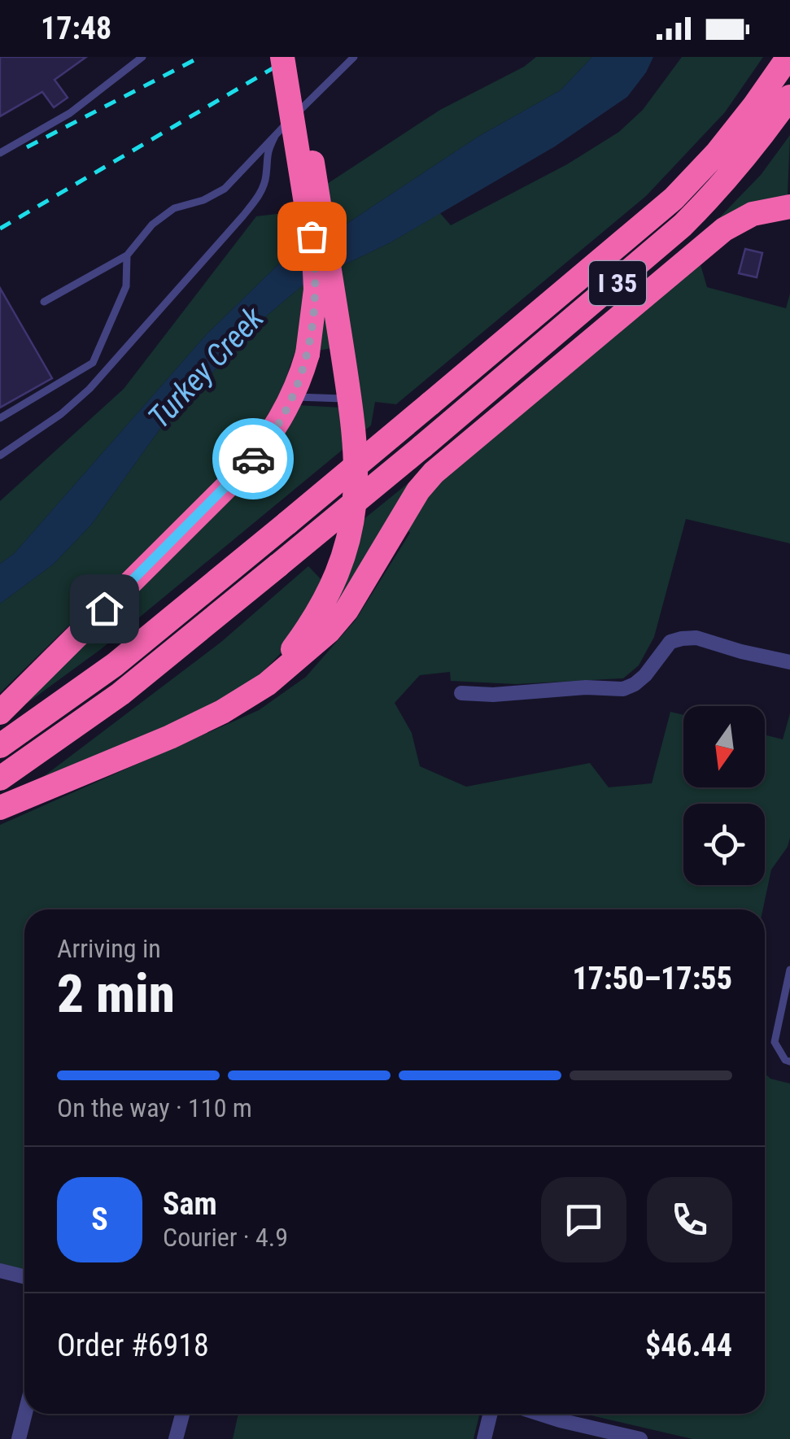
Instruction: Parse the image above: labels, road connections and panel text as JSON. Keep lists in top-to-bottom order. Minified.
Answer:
{"streets":{"highway":["I 35"]},"water":["Turkey Creek"],"north":"bottom","page":{"status":"17:48","heading":["2 min","Arriving in","17:50–17:55"],"panel":["Sam","Courier · 4.9","Order #6918","$46.44"],"bar":"On the way · 110 m","round":"S"}}
